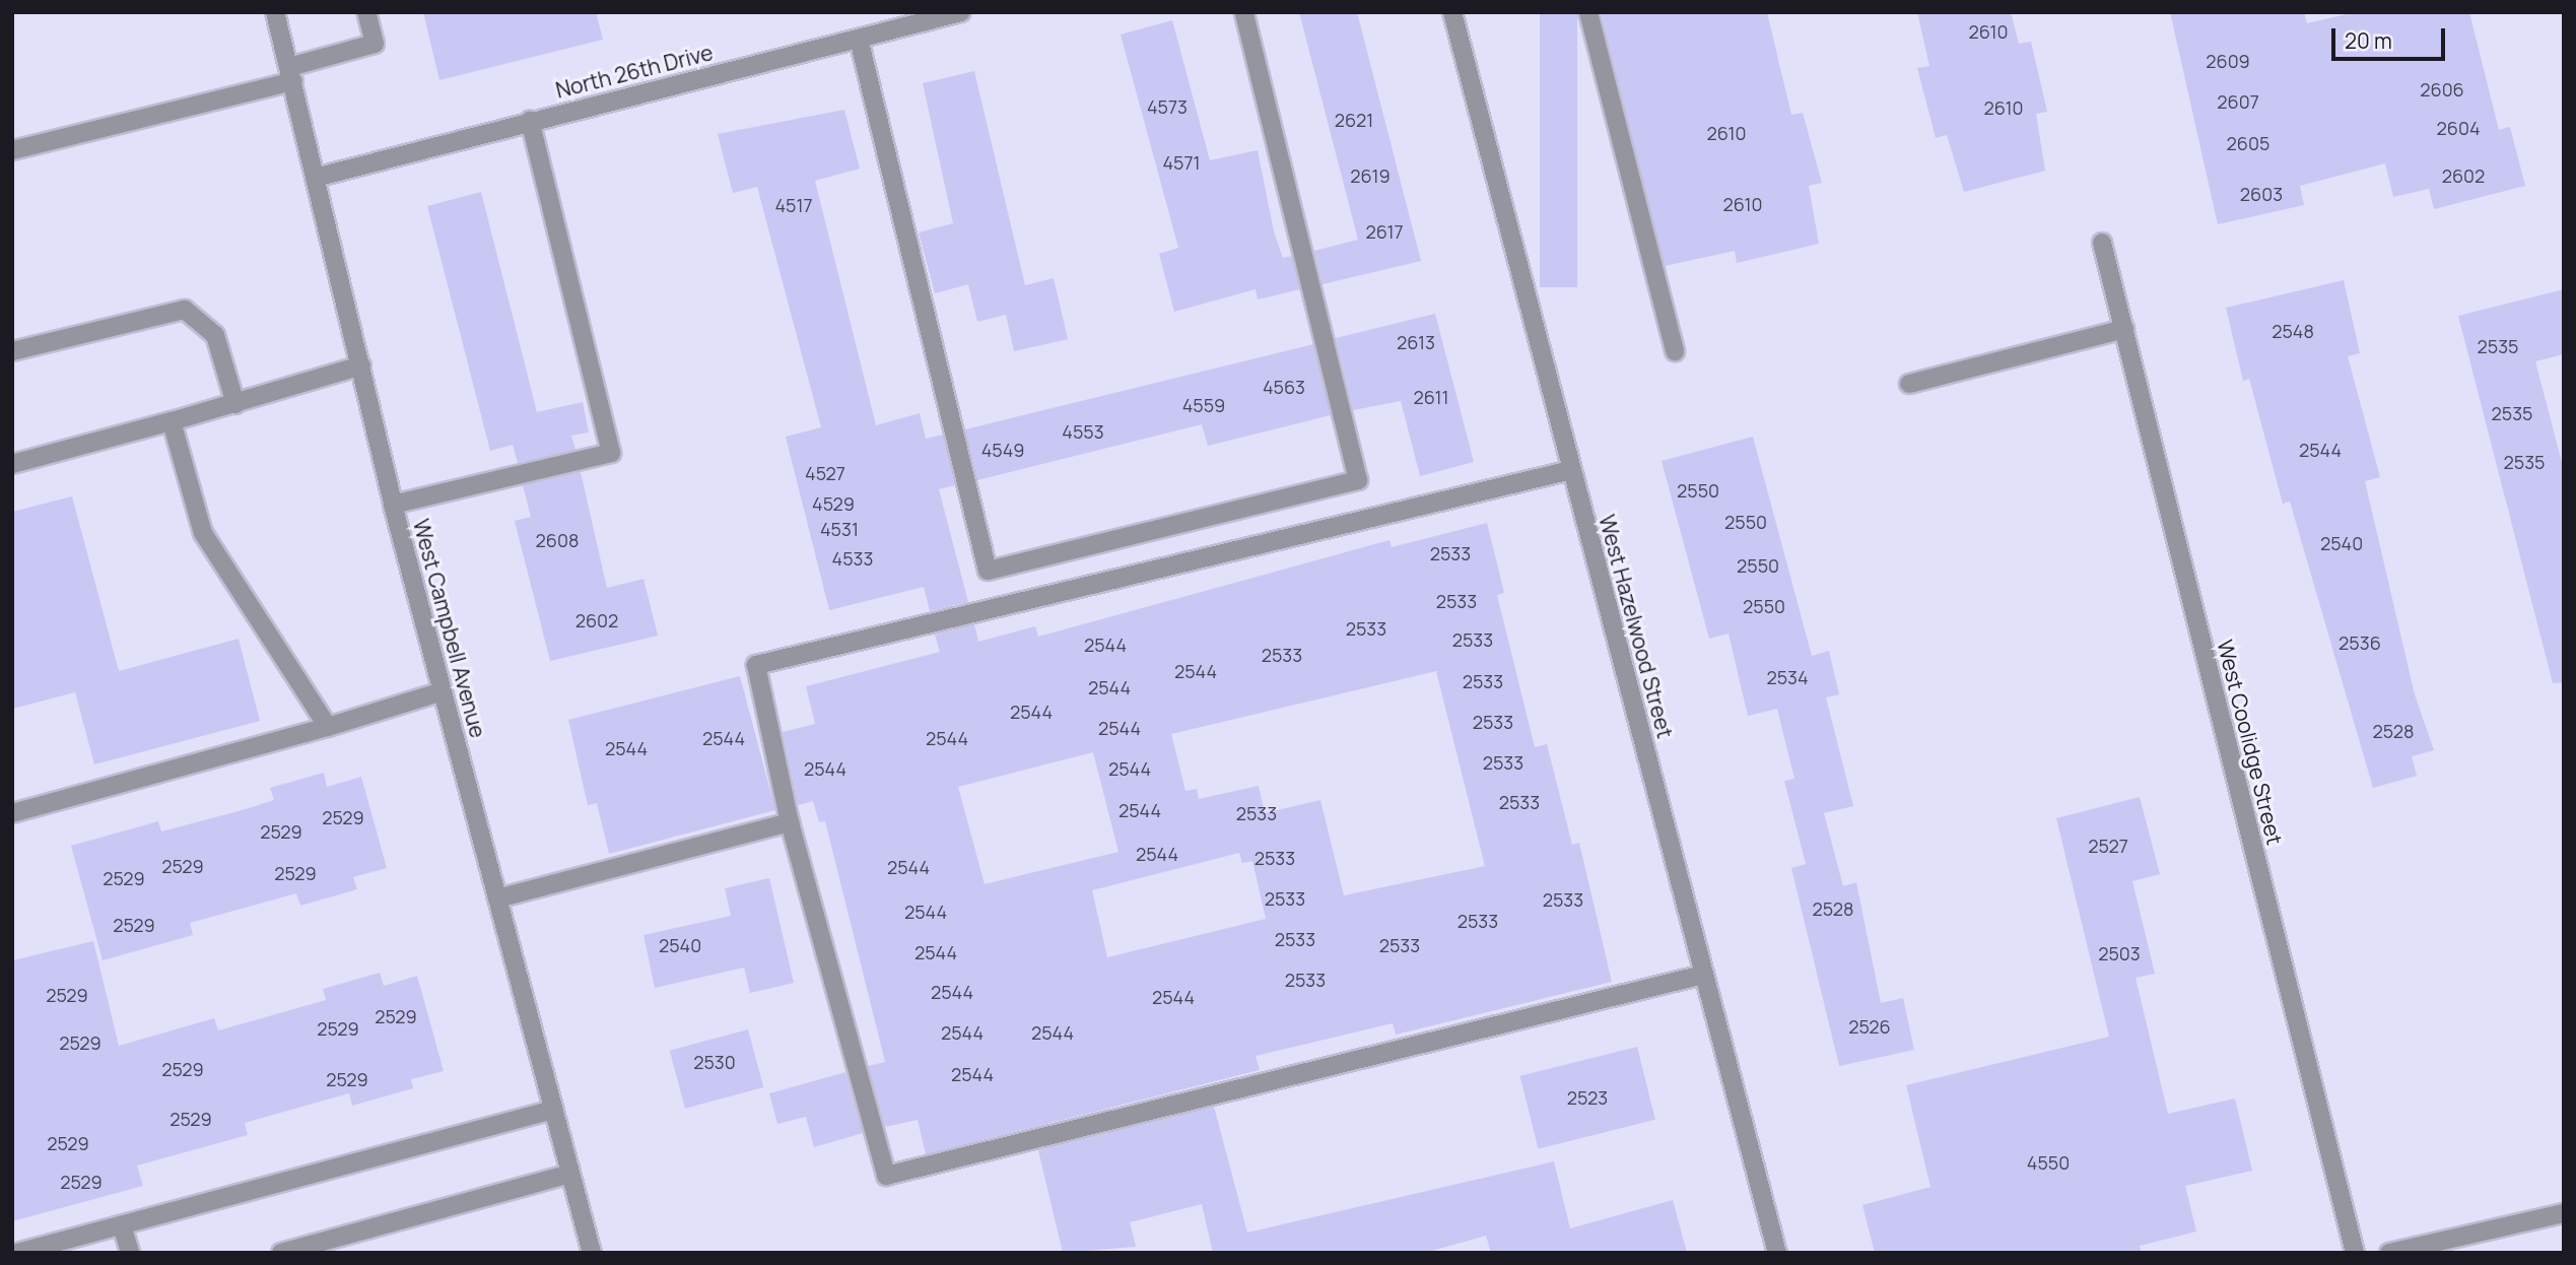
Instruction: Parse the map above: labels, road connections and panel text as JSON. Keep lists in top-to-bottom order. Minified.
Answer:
{"streets":{"street":["North 26th Drive","West Hazelwood Street","West Campbell Avenue","West Coolidge Street"]},"crossings":[["North 26th Drive","West Campbell Avenue"]],"house_numbers":["2610","2609","2606","2607","4573","2610","2621","2604","2610","2605","4571","2619","2602","2603","2610","4517","2617","2548","2613","2535","4563","2611","4559","2535","4553","4549","2544","2535","4527","2550","4529","2550","4531","2608","2540","2533","4533","2550","2533","2550","2602","2533","2533","2536","2544","2533","2544","2534","2533","2544","2544","2533","2544","2528","2544","2544","2544","2533","2544","2544","2533","2544","2533","2529","2529","2527","2544","2533","2529","2544","2529","2529","2533","2533","2528","2544","2533","2529","2533","2540","2533","2544","2503","2533","2544","2529","2544","2529","2526","2529","2544","2544","2529","2530","2529","2544","2529","2523","2529","2529","4550","2529"],"scale_bar":"20 m"}
